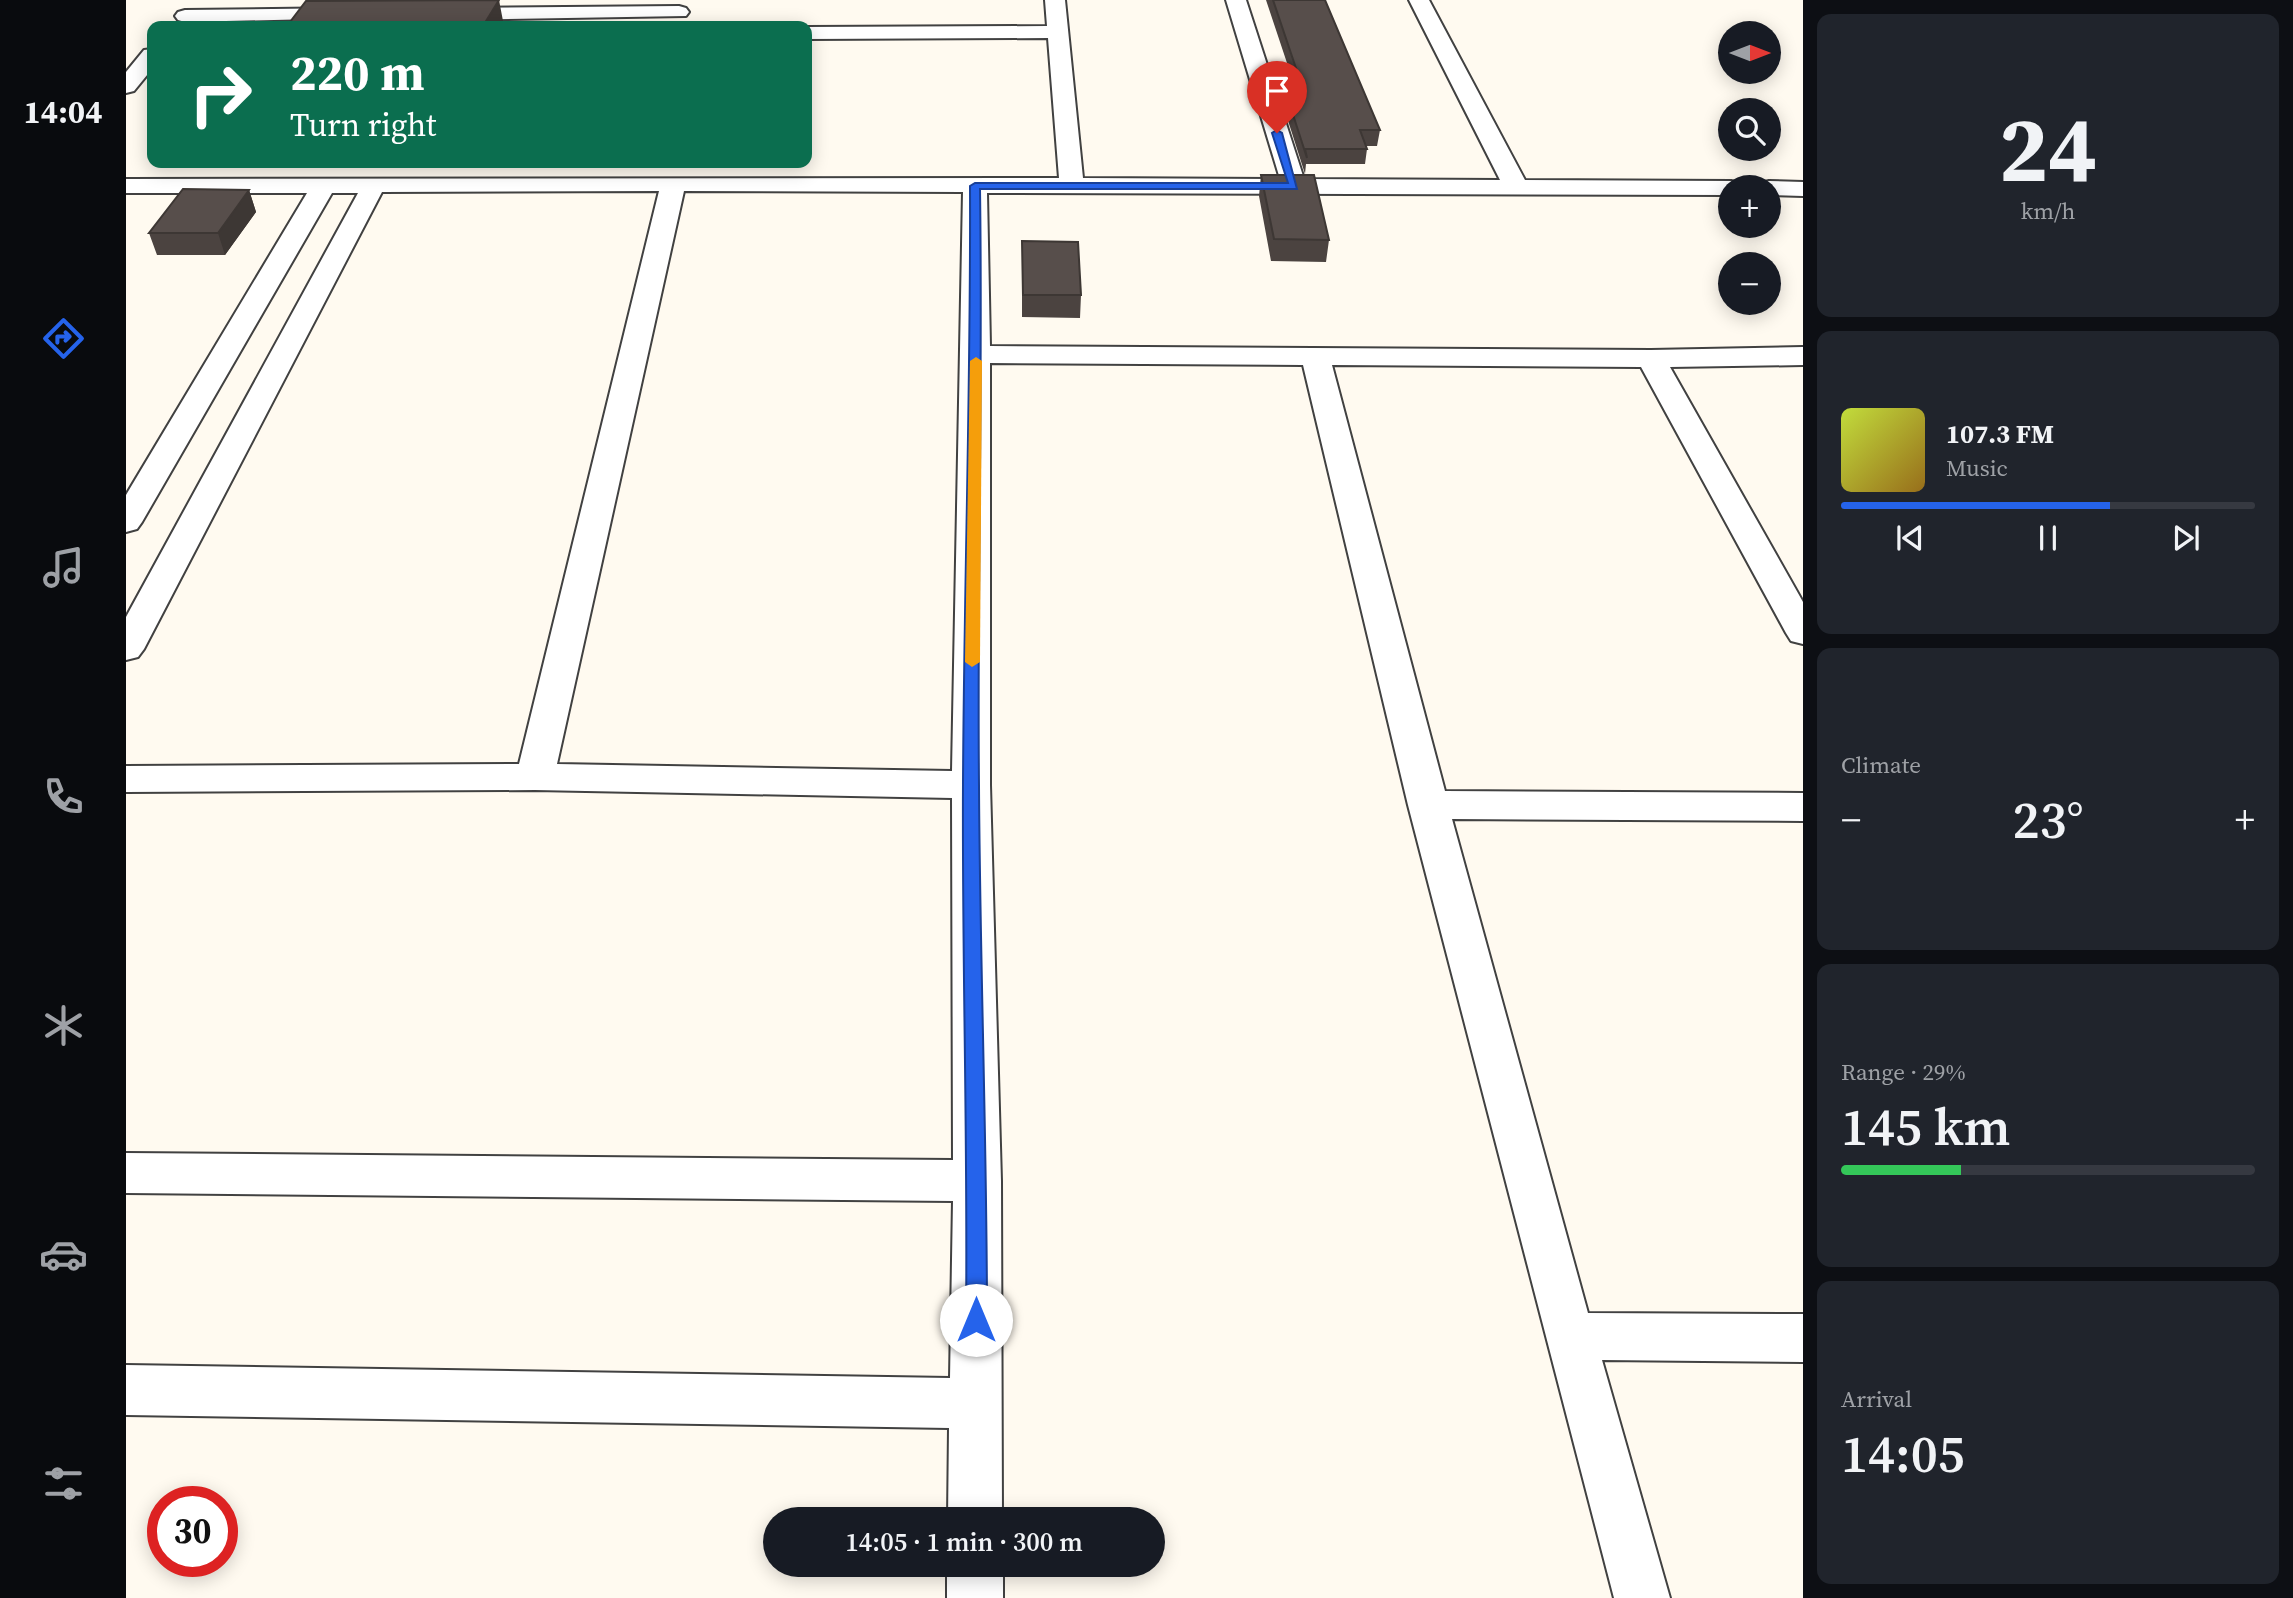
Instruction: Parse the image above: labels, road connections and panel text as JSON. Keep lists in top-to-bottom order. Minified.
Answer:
{"north":"right","page":{"tabs":"14:04","tile":[["24","km/h"],"Climate",["Range · 29%","145 km"],["Arrival","14:05"]],"map_buttons":["+","−"],"turn":["220 m","Turn right"],"song":["107.3 FM","Music"],"heat":["−","23°","+"],"limit":"30","trip":"14:05 · 1 min · 300 m"}}
